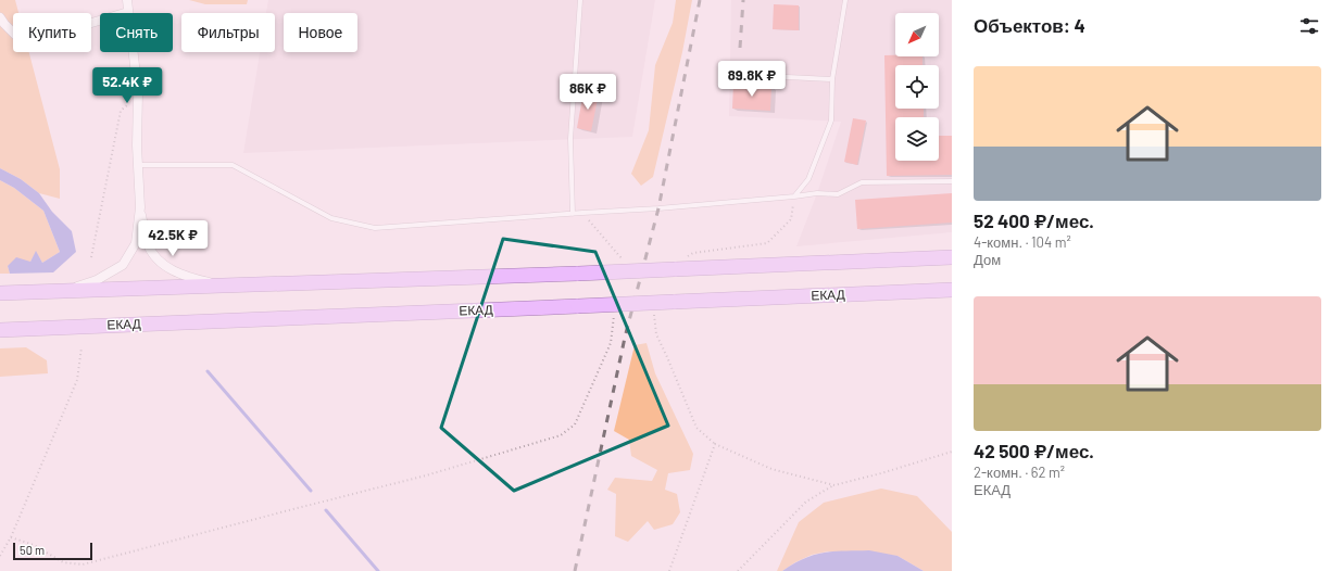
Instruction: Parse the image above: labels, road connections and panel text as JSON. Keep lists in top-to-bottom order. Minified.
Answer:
{"streets":{"highway":["ЕКАД"]},"scale_bar":"50 m","north":"bottom left","page":{"heading":"Объектов: 4","chip":["Купить","Снять","Фильтры","Новое"],"list":[{"name":"52 400 ₽/мес.","note":"4-комн. · 104 m² · Дом"},{"name":"42 500 ₽/мес.","note":"2-комн. · 62 m² · ЕКАД"}],"price":["89.8K ₽","52.4K ₽","86K ₽","42.5K ₽"],"scale":"50 m"}}
